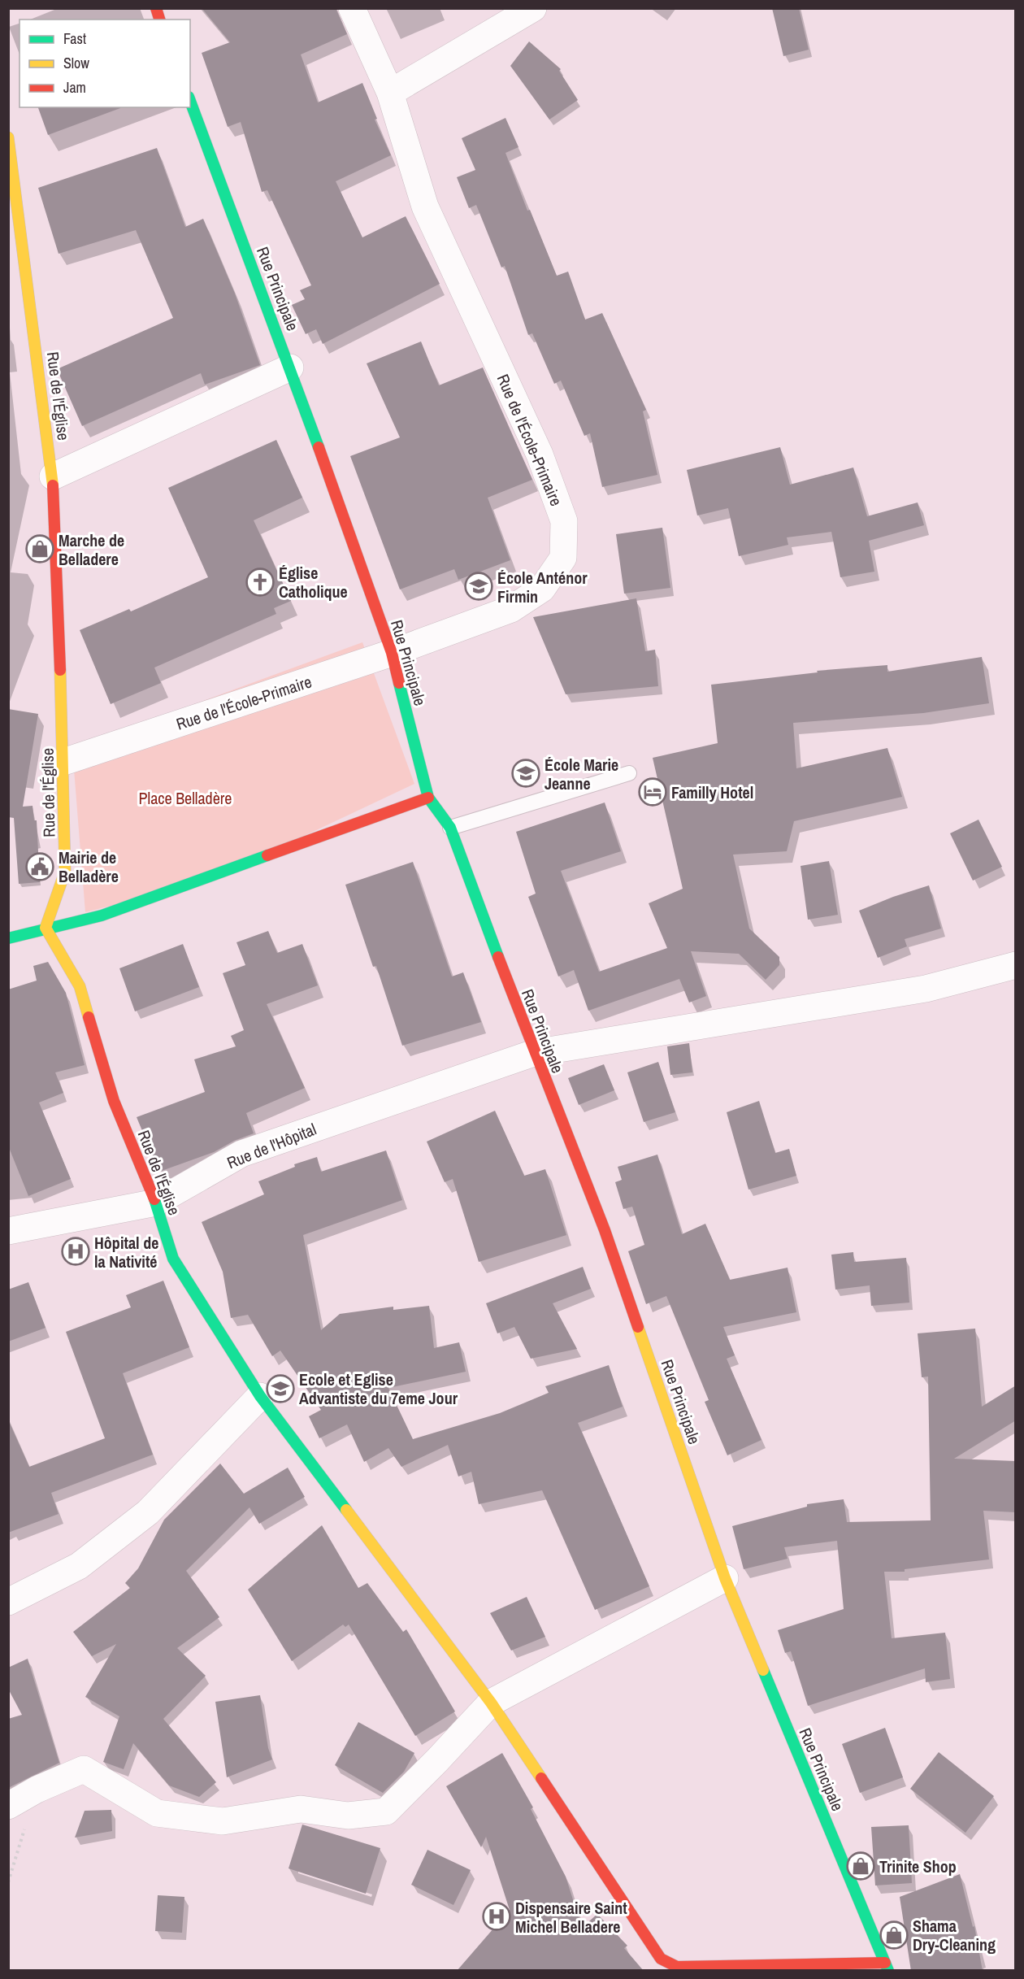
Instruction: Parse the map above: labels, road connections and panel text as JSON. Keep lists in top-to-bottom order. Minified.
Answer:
{"streets":{"street":["Rue Principale","Rue de l'Église","Rue de l'École-Primaire","Rue de l'Hôpital"]},"crossings":[["Rue Principale","Rue de l'Église"],["Rue Principale","Rue de l'École-Primaire"],["Rue Principale","Rue de l'Hôpital"],["Rue de l'Église","Rue de l'École-Primaire"],["Rue de l'Église","Rue de l'Hôpital"]],"parks":["Place Belladère"],"places":{"shop":["Marche de Belladere","Trinite Shop","Shama Dry-Cleaning"],"church":["Église Catholique"],"school or university":["École Anténor Firmin","École Marie Jeanne","Ecole et Eglise Advantiste du 7eme Jour"],"hotel":["Familly Hotel"],"public building":["Mairie de Belladère"],"hospital":["Hôpital de la Nativité","Dispensaire Saint Michel Belladere"]},"legend":["Fast","Slow","Jam"]}
